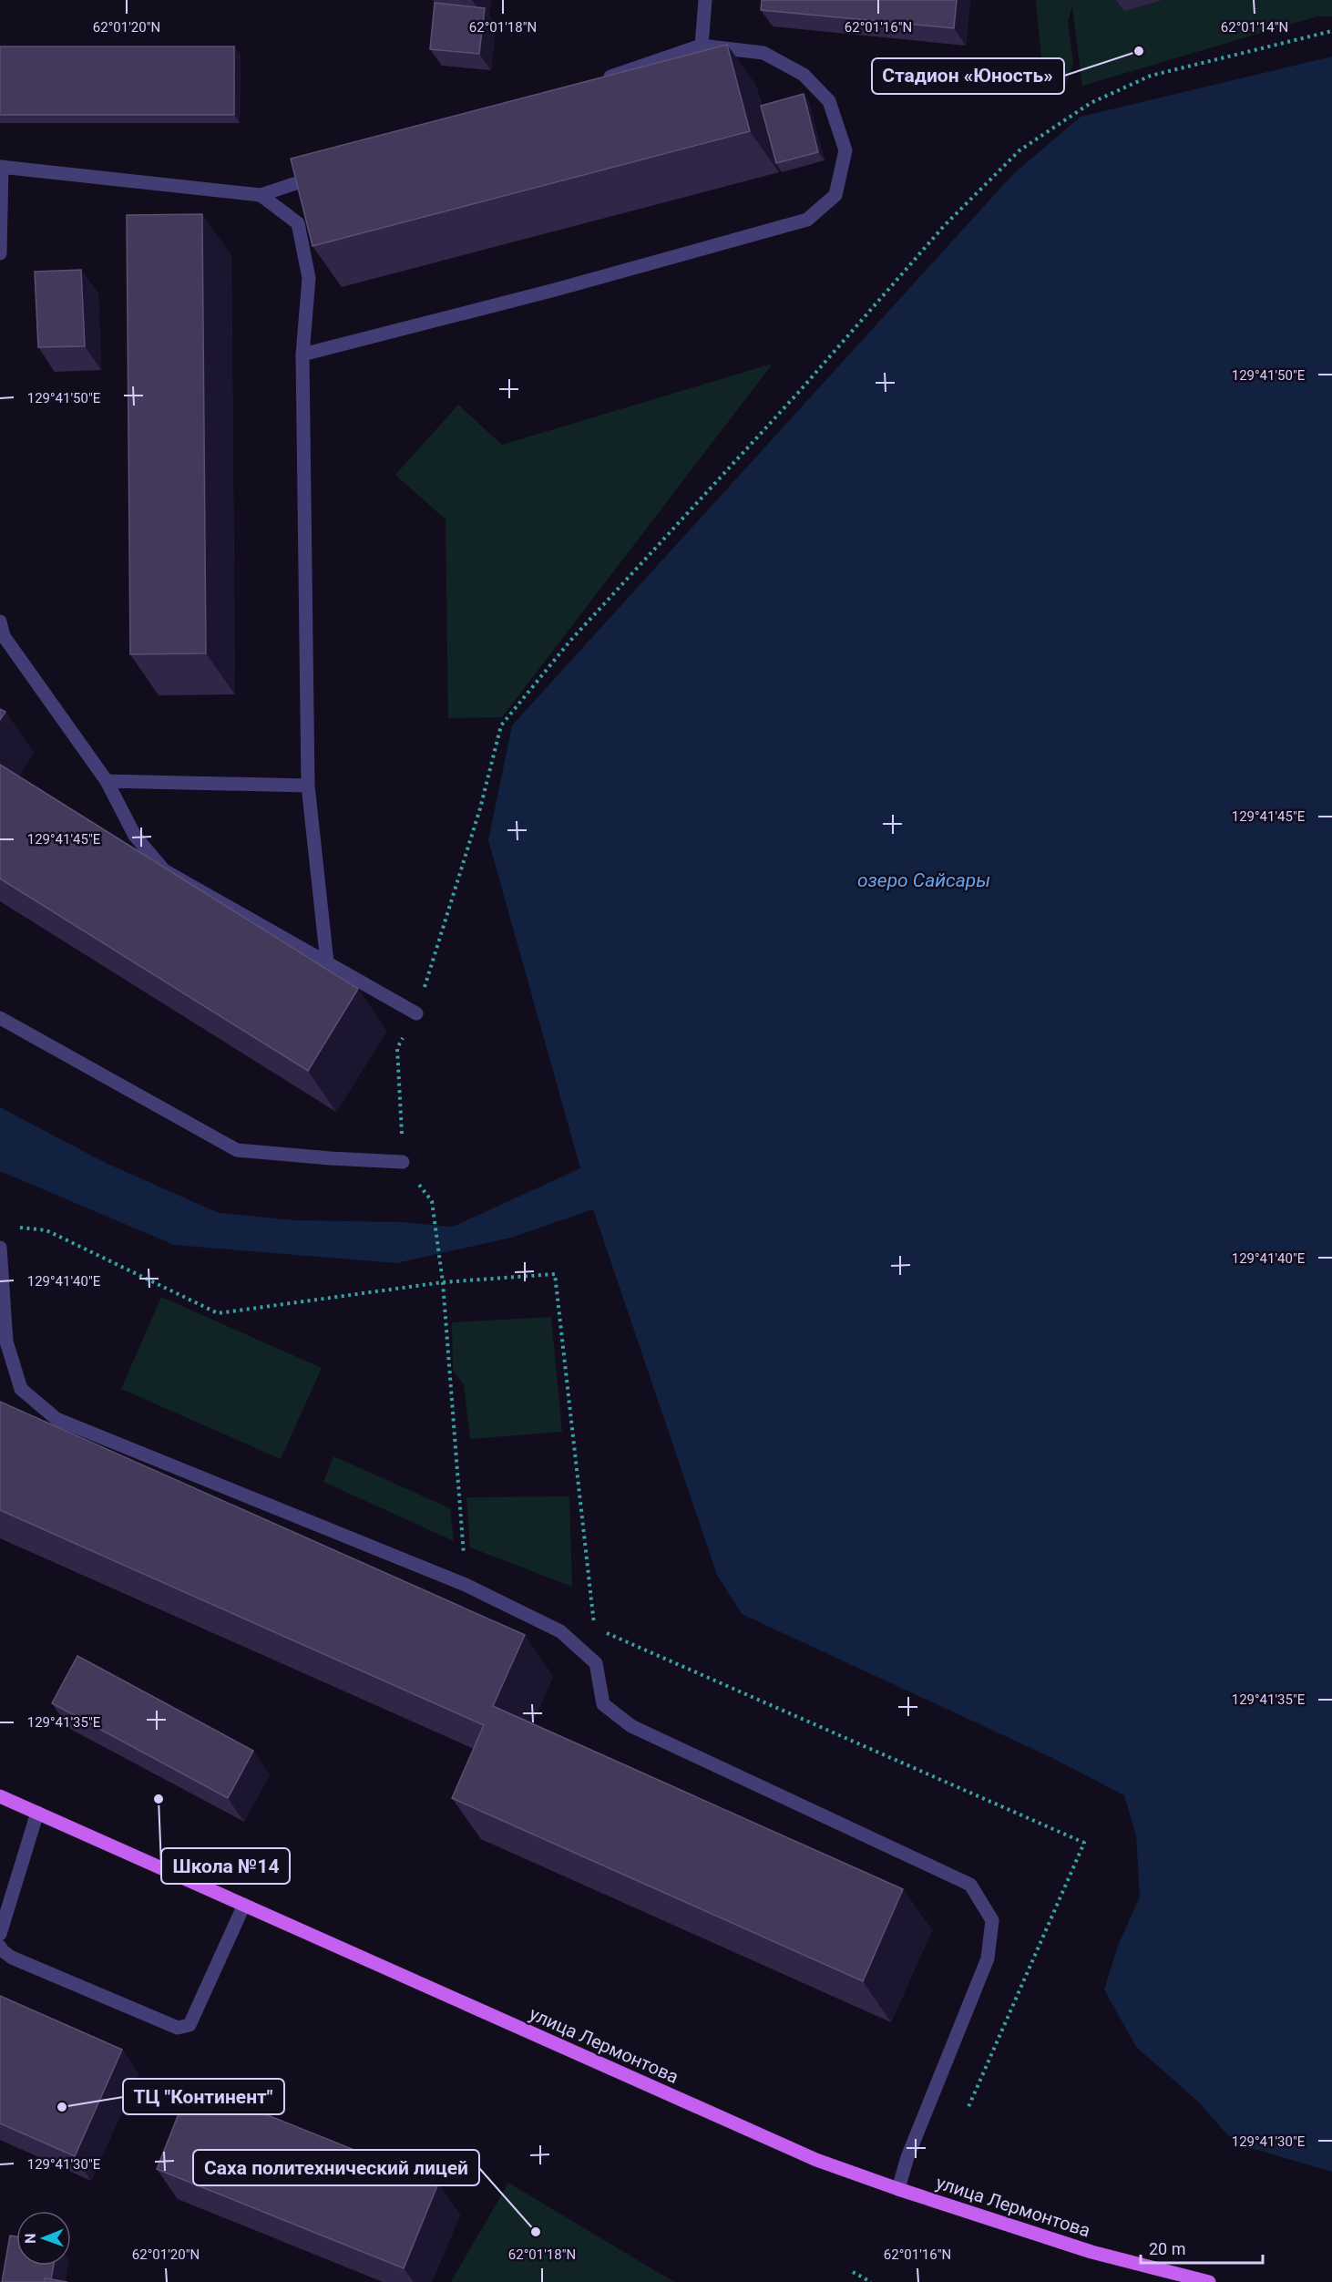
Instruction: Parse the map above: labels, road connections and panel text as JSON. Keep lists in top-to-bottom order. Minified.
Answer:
{"streets":{"main road":["улица Лермонтова"]},"water":["озеро Сайсары"],"places":["Стадион «Юность»","Школа №14","ТЦ \"Континент\"","Саха политехнический лицей"],"scale_bar":"20 m","north":"left","coordinates":["62°01'20\"N","62°01'18\"N","62°01'16\"N","62°01'14\"N","129°41'50\"E","129°41'45\"E","129°41'40\"E","129°41'35\"E","129°41'30\"E"]}
